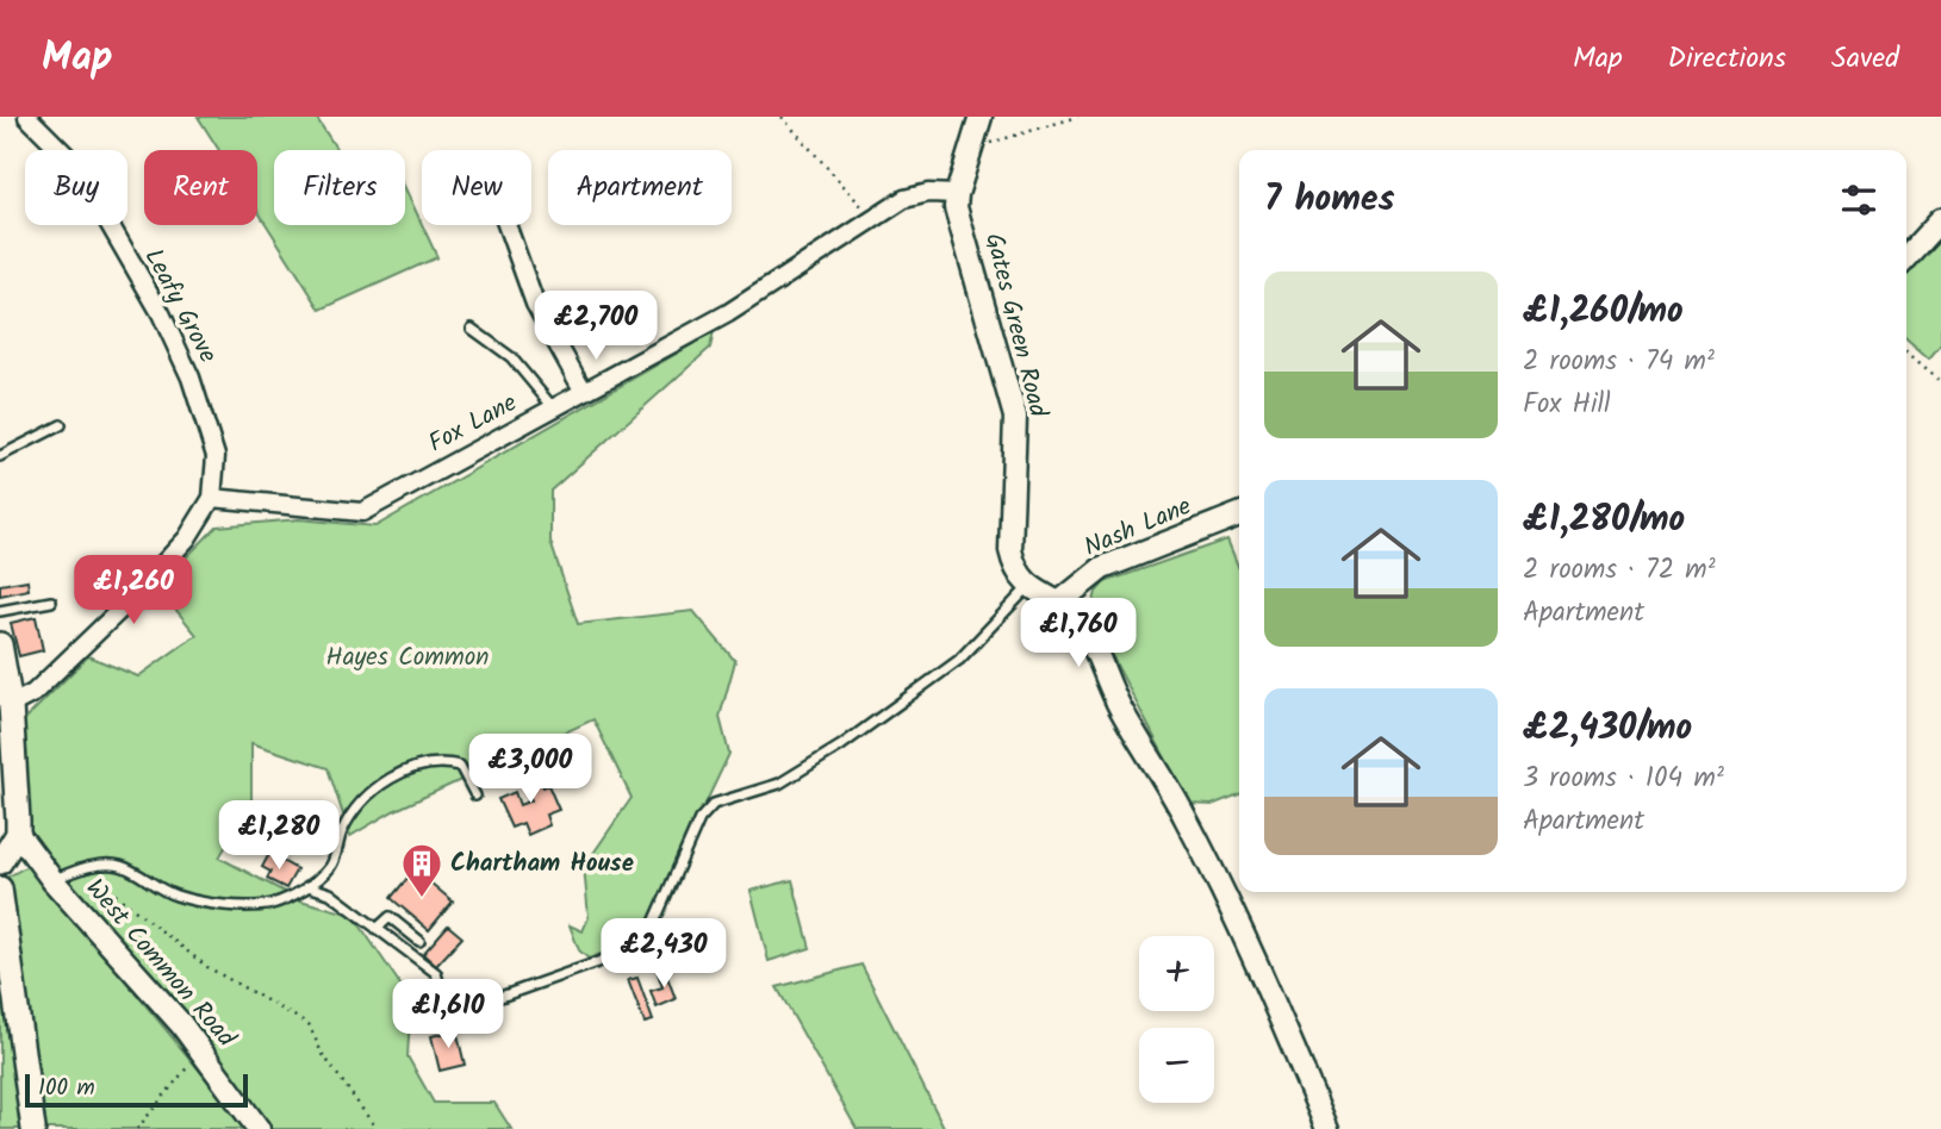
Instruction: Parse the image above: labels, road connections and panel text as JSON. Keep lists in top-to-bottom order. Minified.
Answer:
{"streets":{"street":["Leafy Grove","Gates Green Road","Fox Lane","Nash Lane","West Common Road"]},"crossings":[["Leafy Grove","Fox Lane"],["Gates Green Road","Fox Lane"]],"parks":["Hayes Common"],"places":{"building":["Chartham House"]},"scale_bar":"100 m","page":{"header":"Map","nav":["Map","Directions","Saved"],"chip":["Buy","Rent","Filters","New","Apartment"],"heading":"7 homes","list":[{"name":"£1,260/mo","note":"2 rooms · 74 m² · Fox Hill"},{"name":"£1,280/mo","note":"2 rooms · 72 m² · Apartment"},{"name":"£2,430/mo","note":"3 rooms · 104 m² · Apartment"}],"price":["£2,700","£1,260","£1,760","£3,000","£1,280","£2,430","£1,610"],"map_buttons":["+","−"],"scale":"100 m"}}
